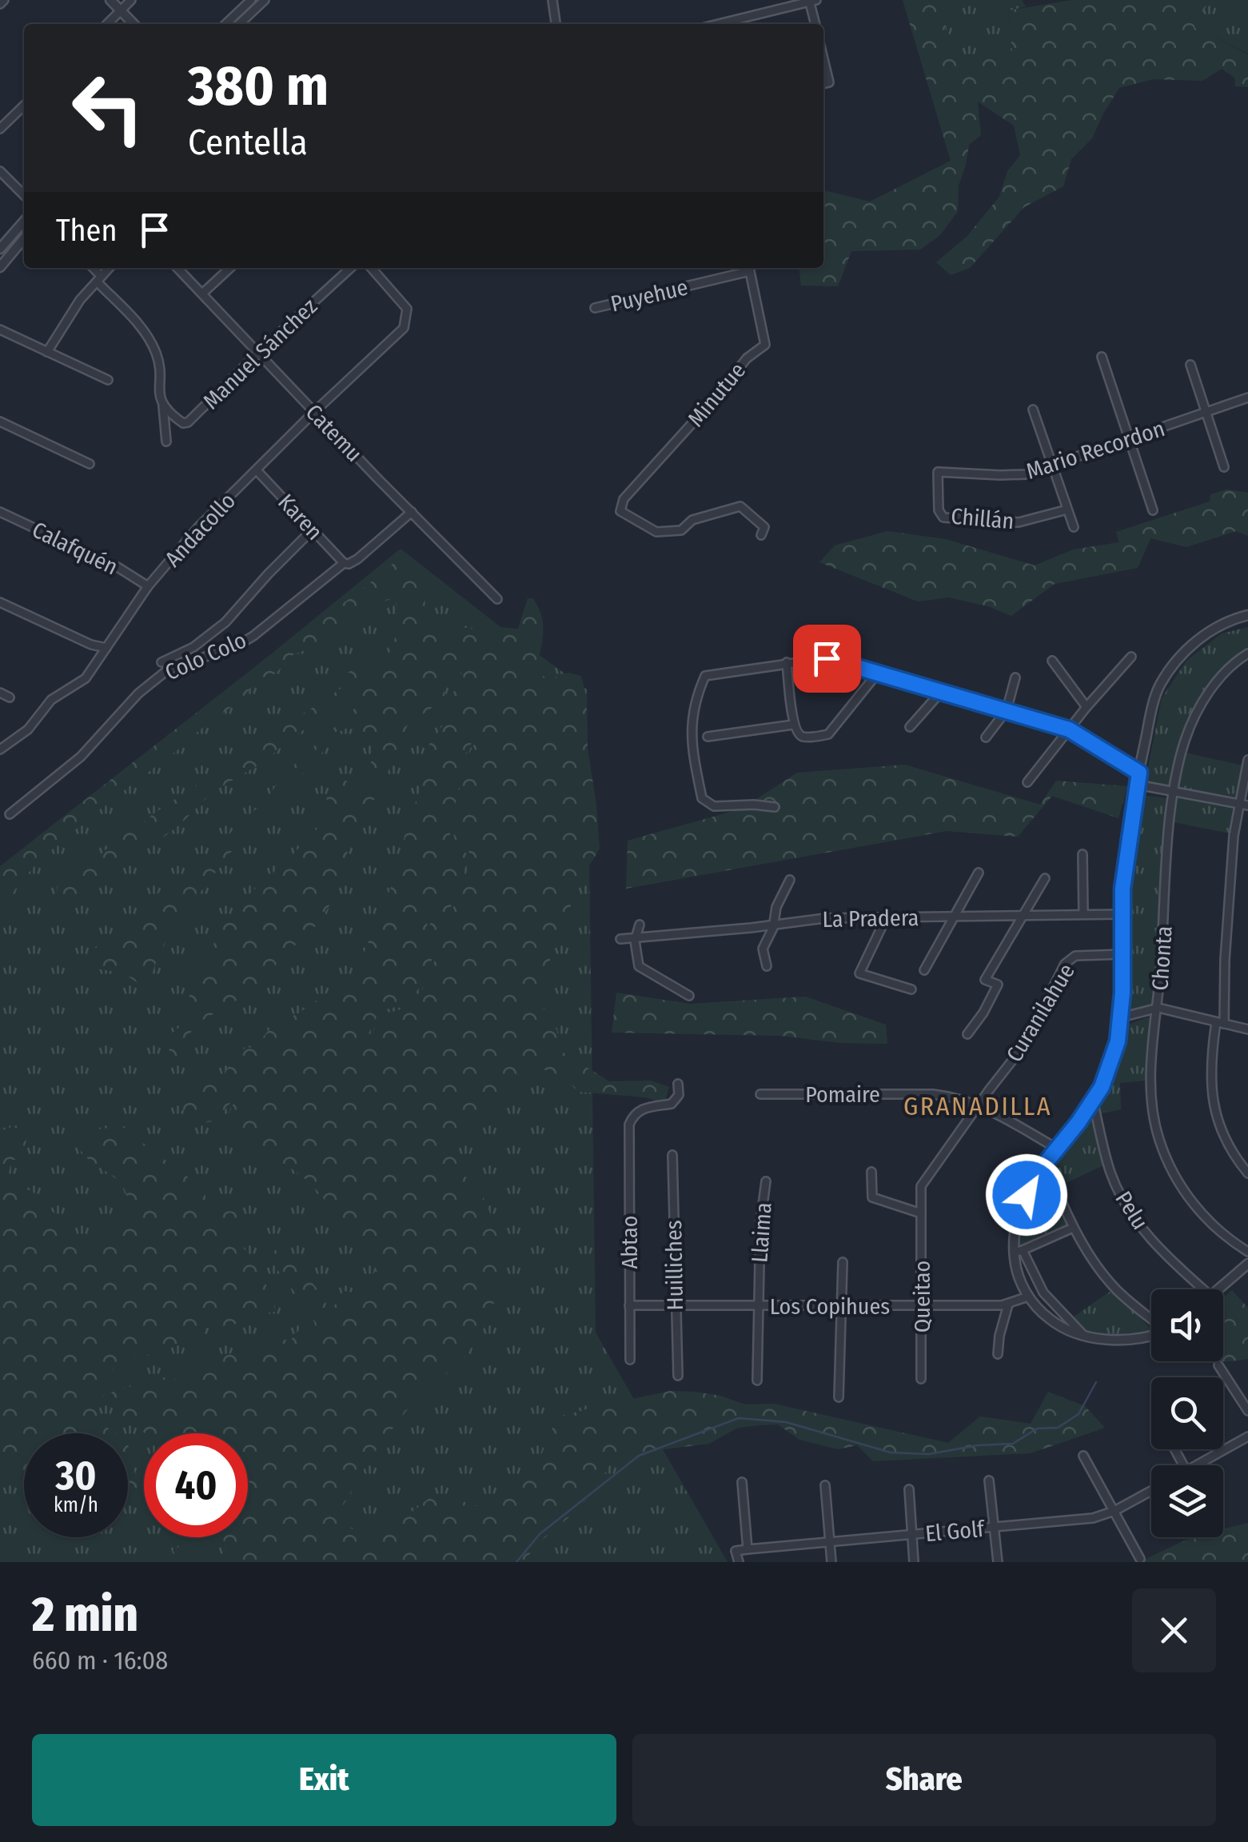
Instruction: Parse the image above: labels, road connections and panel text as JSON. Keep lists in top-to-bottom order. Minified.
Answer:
{"streets":{"street":["Puyehue","Manuel Sánchez","Minutue","Catemu","Mario Recordon","Karen","Chillán","Andacollo","Calafquén","Colo Colo","La Pradera","Chonta","Curanilahue","Pomaire","Pelu","Llaima","Abtao","Huilliches","Queitao","Los Copihues","El Golf"]},"crossings":[["Puyehue","Minutue"],["Manuel Sánchez","Catemu"],["Catemu","Andacollo"],["Catemu","Colo Colo"],["Mario Recordon","Chillán"],["Karen","Andacollo"],["Karen","Colo Colo"],["Andacollo","Calafquén"],["Curanilahue","Pomaire"],["Curanilahue","Queitao"],["Llaima","Los Copihues"],["Abtao","Los Copihues"],["Huilliches","Los Copihues"],["Queitao","Los Copihues"]],"districts":["GRANADILLA"],"page":{"turn":["380 m","Centella"],"then":"Then","speed":"30 km/h","limit":"40","heading":["2 min","660 m · 16:08"],"buttons":["Exit","Share"]}}
